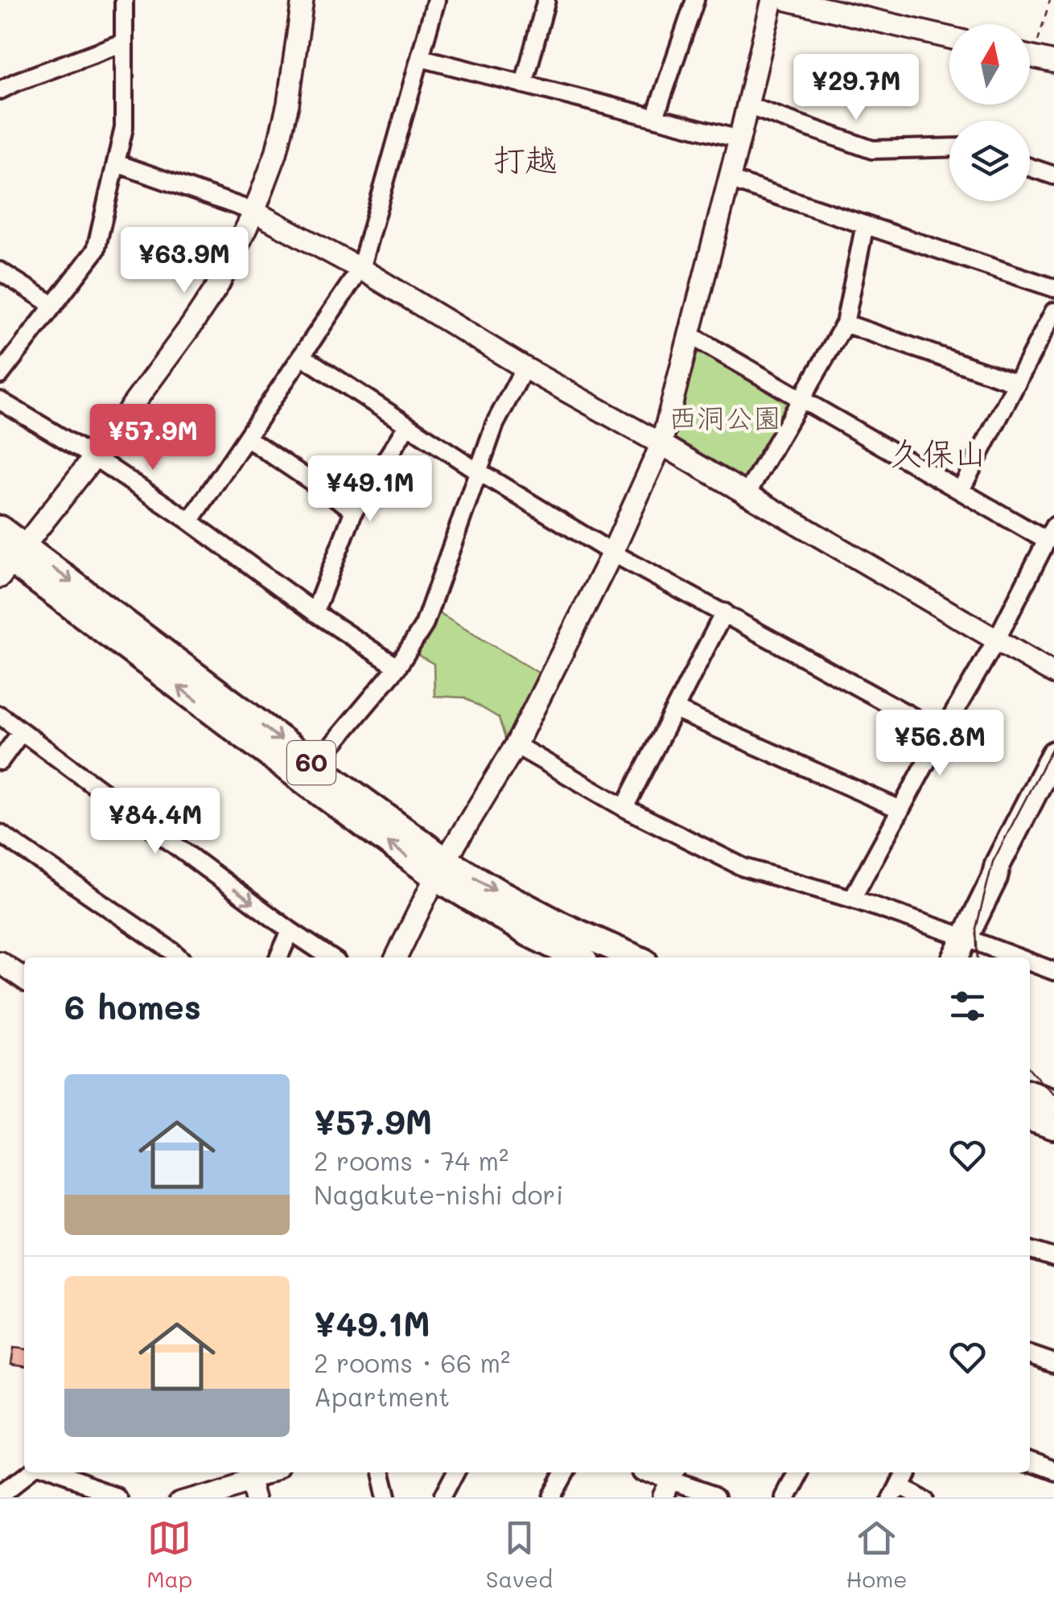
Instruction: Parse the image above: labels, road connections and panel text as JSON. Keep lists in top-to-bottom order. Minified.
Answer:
{"streets":{"main road":["60"]},"districts":["打越","久保山"],"parks":["西洞公園"],"north":"top","page":{"price":["¥29.7M","¥63.9M","¥57.9M","¥49.1M","¥56.8M","¥84.4M"],"heading":"6 homes","list":[{"name":"¥57.9M","note":"2 rooms · 74 m² · Nagakute-nishi dori"},{"name":"¥49.1M","note":"2 rooms · 66 m² · Apartment"}],"tabs":["Map","Saved","Home"]}}
